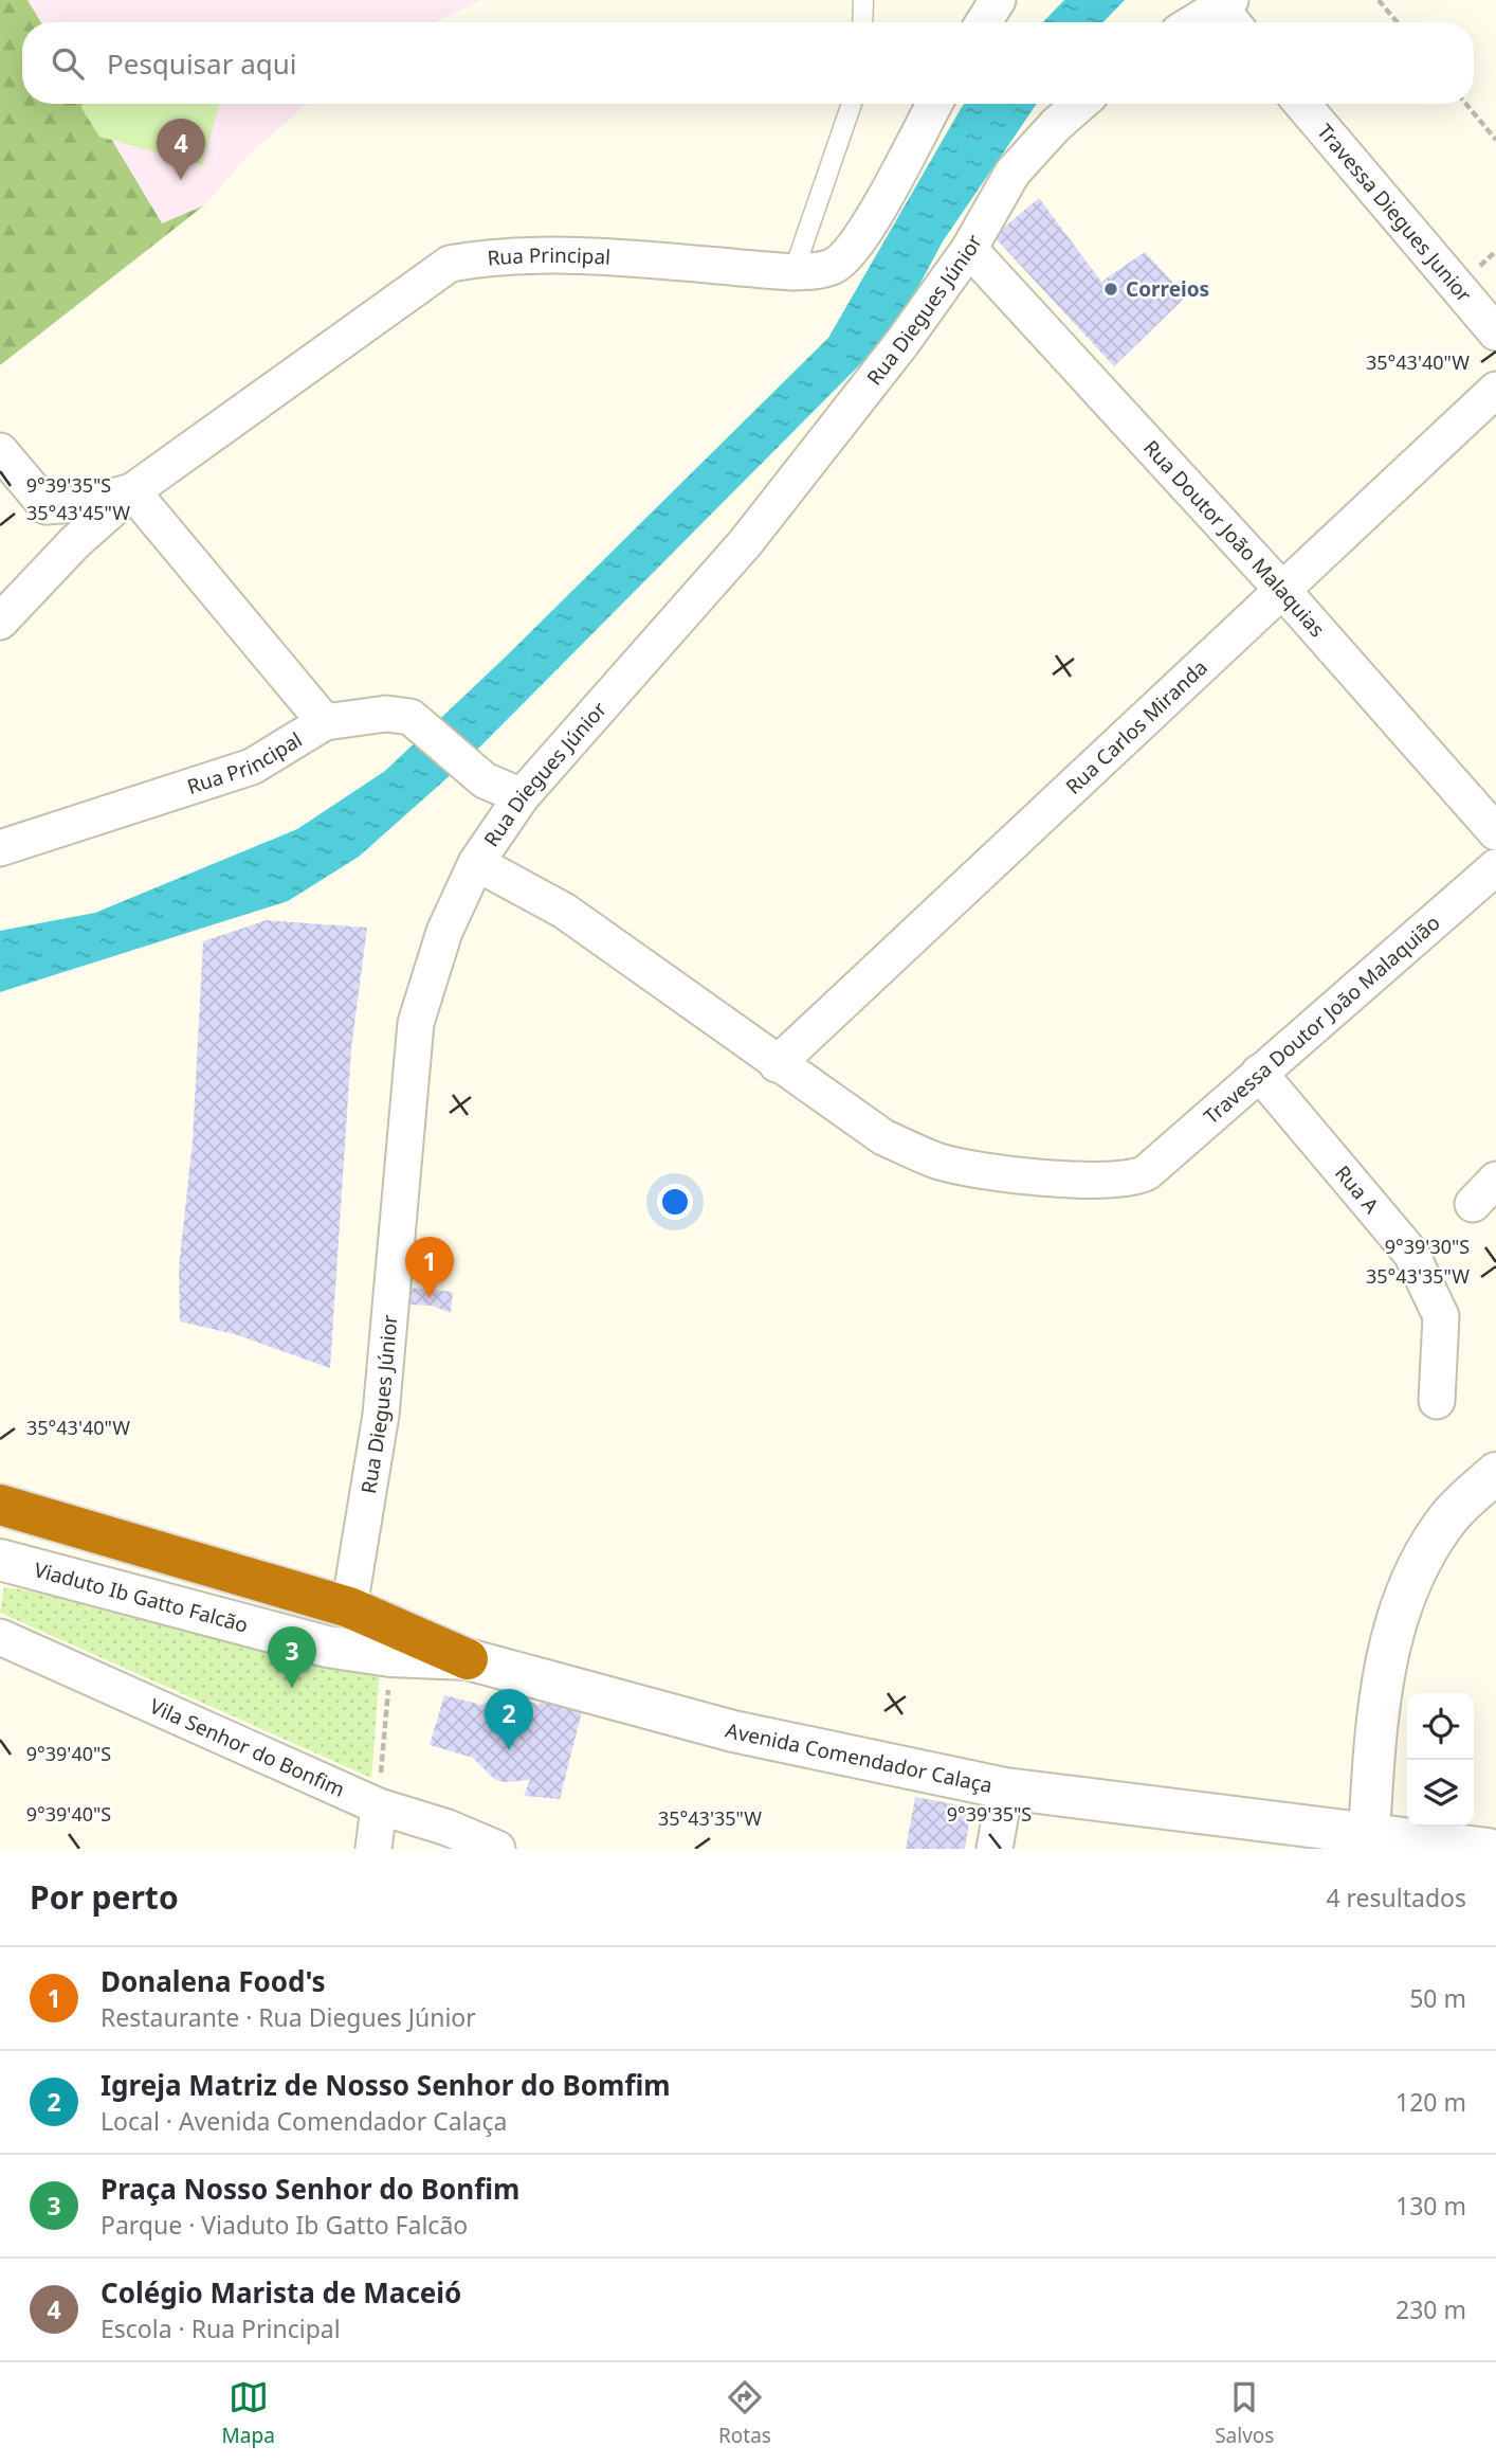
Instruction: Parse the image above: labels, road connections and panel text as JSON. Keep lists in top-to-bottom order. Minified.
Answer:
{"streets":{"main road":["Viaduto Ib Gatto Falcão","Avenida Comendador Calaça"],"street":["Travessa Diegues Junior","Rua Principal","Rua Diegues Júnior","Rua Doutor João Malaquias","Rua Carlos Miranda","Travessa Doutor João Malaquião","Rua A","Vila Senhor do Bonfim"]},"crossings":[["Rua Diegues Júnior","Rua Doutor João Malaquias"],["Rua Doutor João Malaquias","Rua Carlos Miranda"],["Rua Carlos Miranda","Travessa Doutor João Malaquião"],["Travessa Doutor João Malaquião","Rua A"],["Viaduto Ib Gatto Falcão","Avenida Comendador Calaça"]],"places":["Correios"],"page":{"search":"Pesquisar aqui","pins":["4","1","3","2"],"heading":["Por perto","4 resultados"],"list":[{"mark":"1","name":"Donalena Food's","note":"Restaurante · Rua Diegues Júnior","value":"50 m"},{"mark":"2","name":"Igreja Matriz de Nosso Senhor do Bomfim","note":"Local · Avenida Comendador Calaça","value":"120 m"},{"mark":"3","name":"Praça Nosso Senhor do Bonfim","note":"Parque · Viaduto Ib Gatto Falcão","value":"130 m"},{"mark":"4","name":"Colégio Marista de Maceió","note":"Escola · Rua Principal","value":"230 m"}],"nav":["Mapa","Rotas","Salvos"]},"coordinates":["35°43'40\"W","9°39'35\"S","35°43'45\"W","9°39'30\"S","35°43'35\"W","9°39'40\"S"]}
